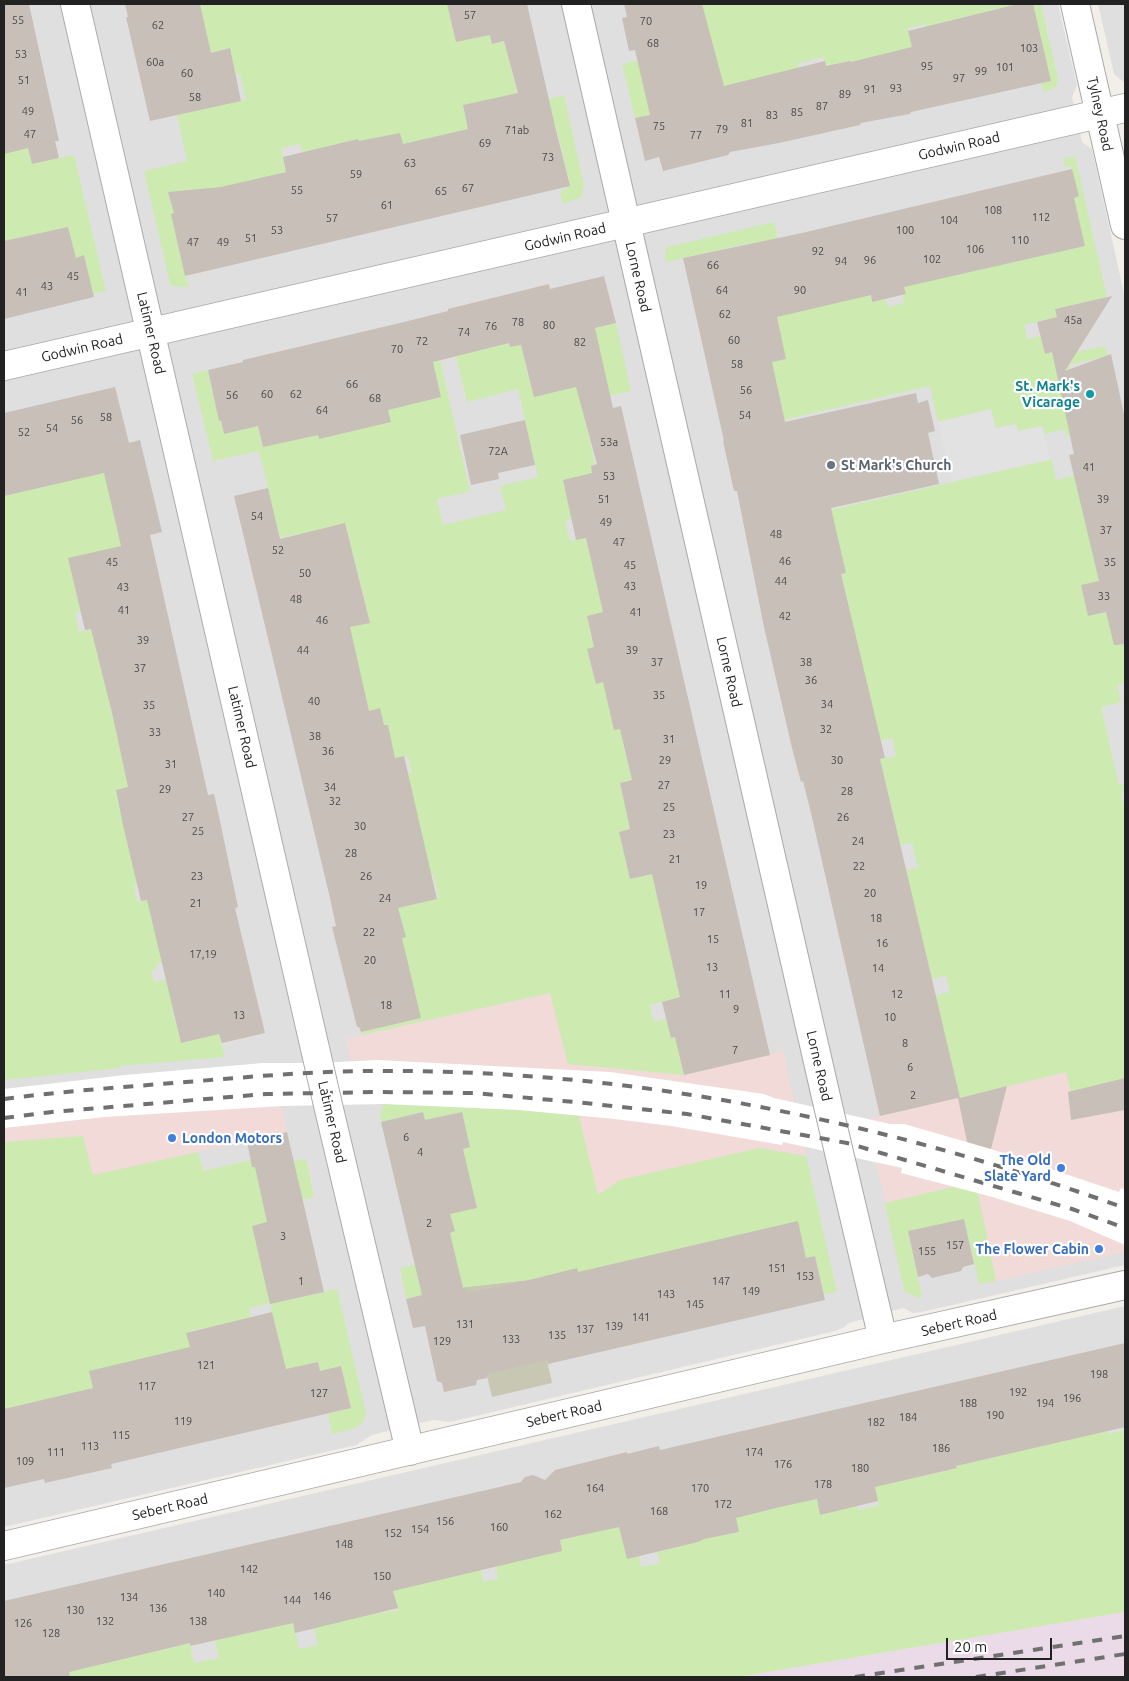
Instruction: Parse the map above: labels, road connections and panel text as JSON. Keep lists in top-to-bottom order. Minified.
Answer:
{"streets":{"street":["Tylney Road","Godwin Road","Lorne Road","Latimer Road","Sebert Road"]},"crossings":[["Tylney Road","Godwin Road"],["Godwin Road","Lorne Road"],["Godwin Road","Latimer Road"],["Lorne Road","Sebert Road"],["Latimer Road","Sebert Road"]],"places":["St. Mark's Vicarage","St Mark's Church","London Motors","The Old Slate Yard","The Flower Cabin"],"house_numbers":["57","55","70","62","68","103","53","60a","95","101","99","60","97","51","93","91","89","58","87","49","85","83","81","75","79","71ab","47","77","69","73","63","59","67","55","65","61","108","112","57","104","53","100","51","110","47","49","106","92","102","96","94","66","45","43","64","90","41","62","45a","78","80","76","74","60","72","82","70","58","66","56","60","62","56","68","64","54","58","56","54","52","53a","72A","41","53","51","39","54","49","37","48","47","52","46","45","35","45","50","44","43","43","33","48","41","41","42","46","39","44","39","37","38","37","36","35","40","34","35","32","33","38","31","36","29","30","31","27","34","29","28","32","25","27","26","30","25","23","24","28","21","22","23","26","19","20","24","21","17","18","22","15","16","17,19","20","13","14","11","12","18","9","13","10","8","7","6","2","6","4","2","3","157","155","151","153","1","147","149","143","145","141","131","139","137","135","133","129","121","198","117","192","127","196","188","194","190","184","119","182","115","113","186","111","174","109","176","180","178","164","170","172","168","162","156","160","154","152","148","142","150","140","146","134","144","136","130","132","138","126","128"],"scale_bar":"20 m"}
